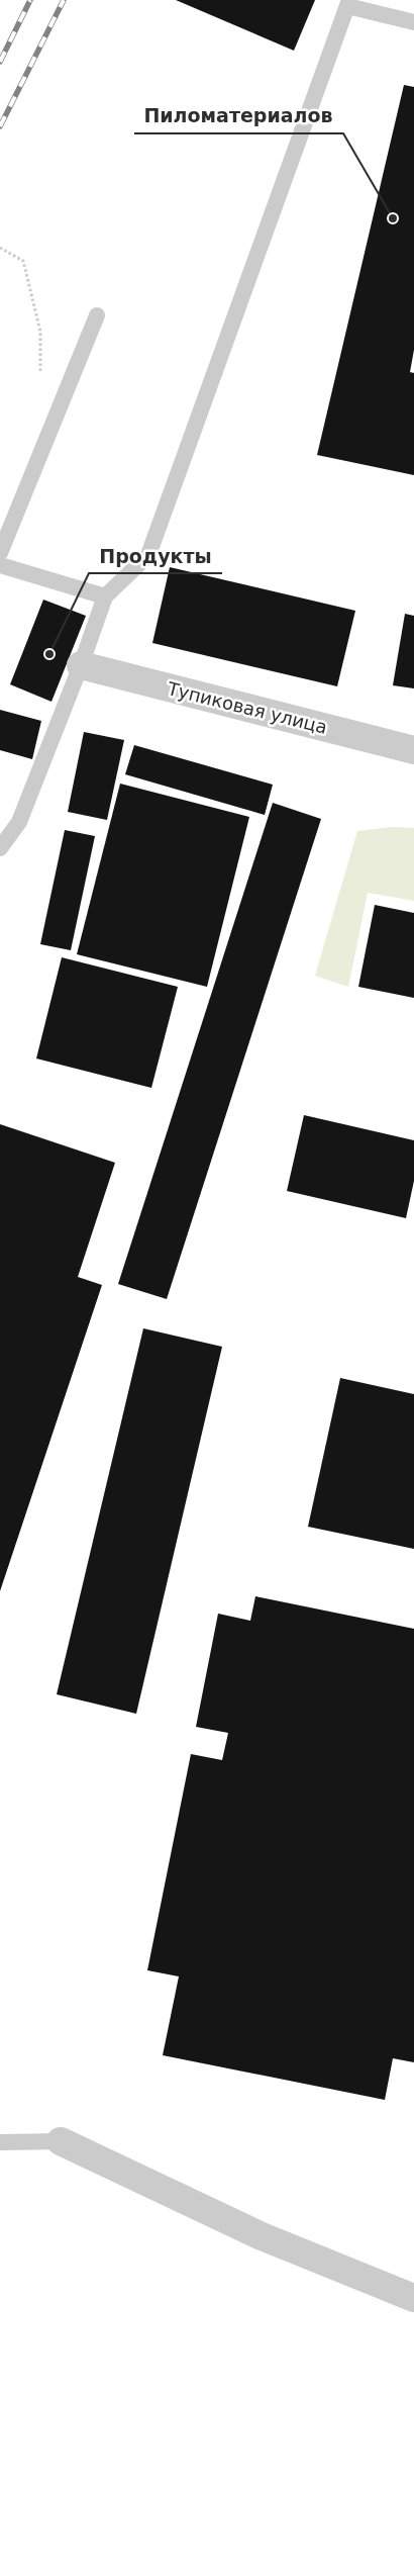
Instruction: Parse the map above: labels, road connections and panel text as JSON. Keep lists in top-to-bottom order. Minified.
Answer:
{"streets":{"street":["Тупиковая улица"]},"places":["Пиломатериалов","Продукты"]}
